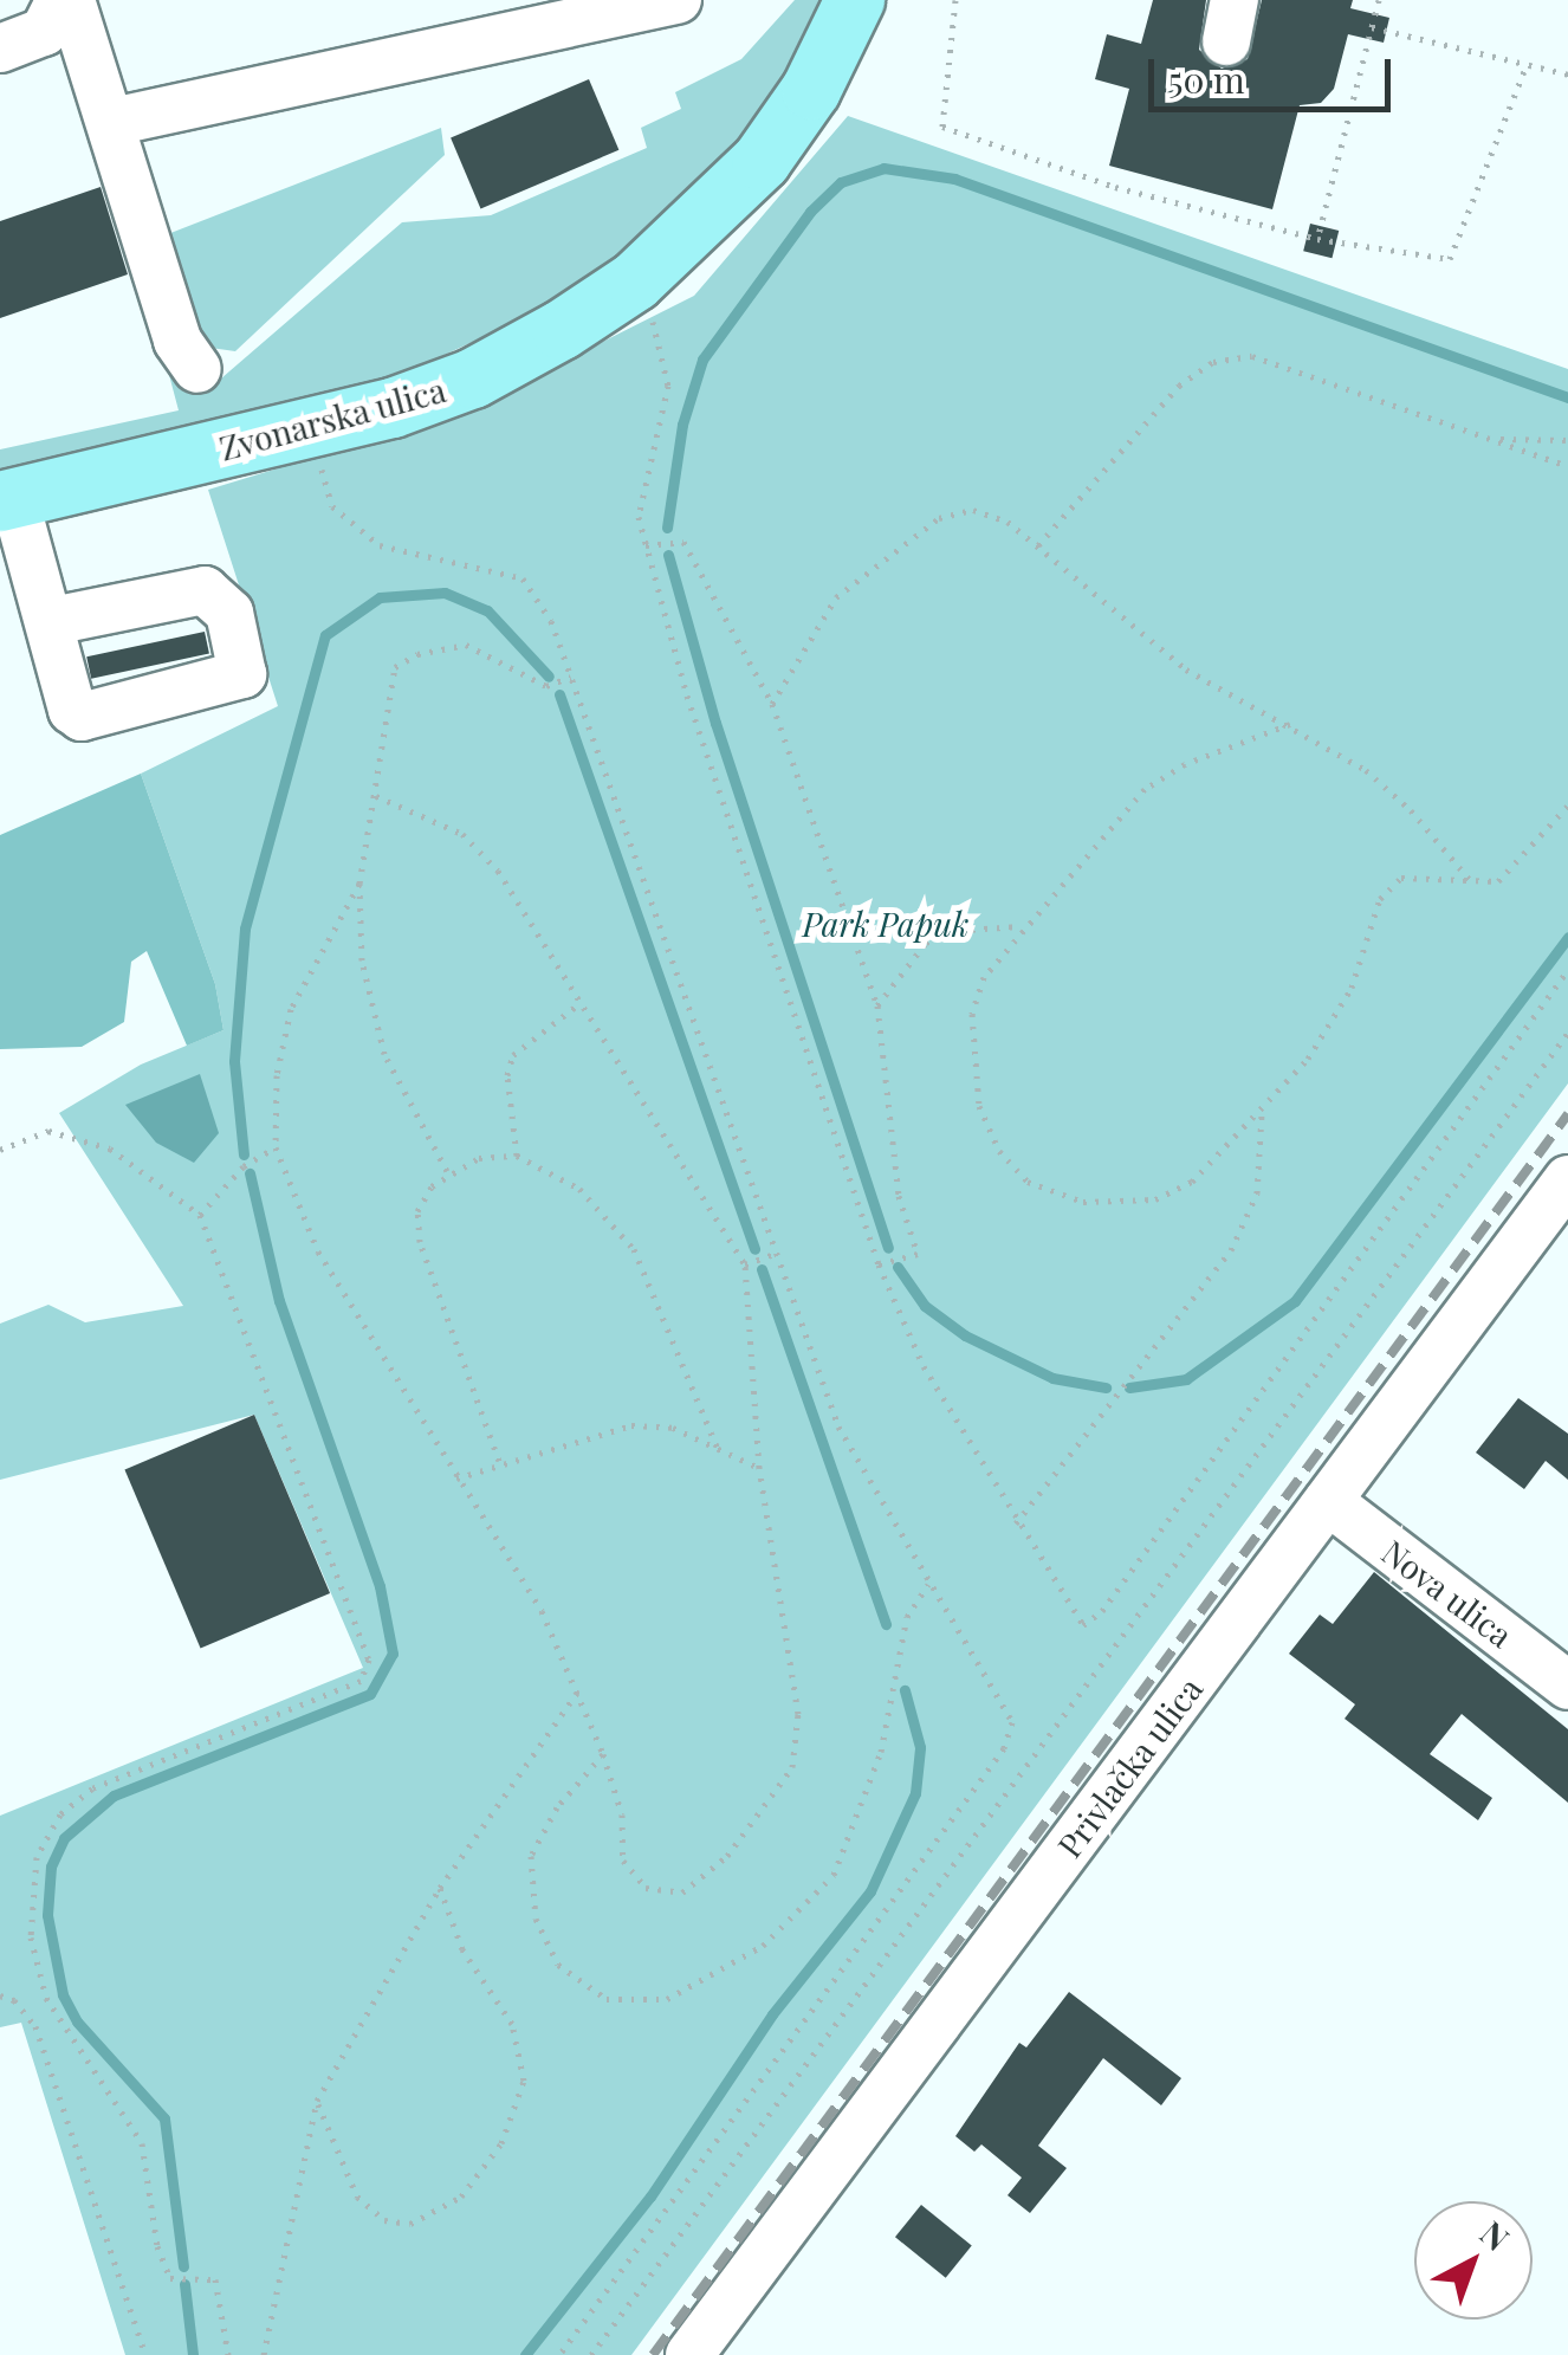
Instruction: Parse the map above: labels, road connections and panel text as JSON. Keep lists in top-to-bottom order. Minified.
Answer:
{"streets":{"main road":["Zvonarska ulica"],"street":["Nova ulica","Privlačka ulica"]},"crossings":[["Nova ulica","Privlačka ulica"]],"parks":["Park Papuk"],"scale_bar":"50 m","north":"top right"}
